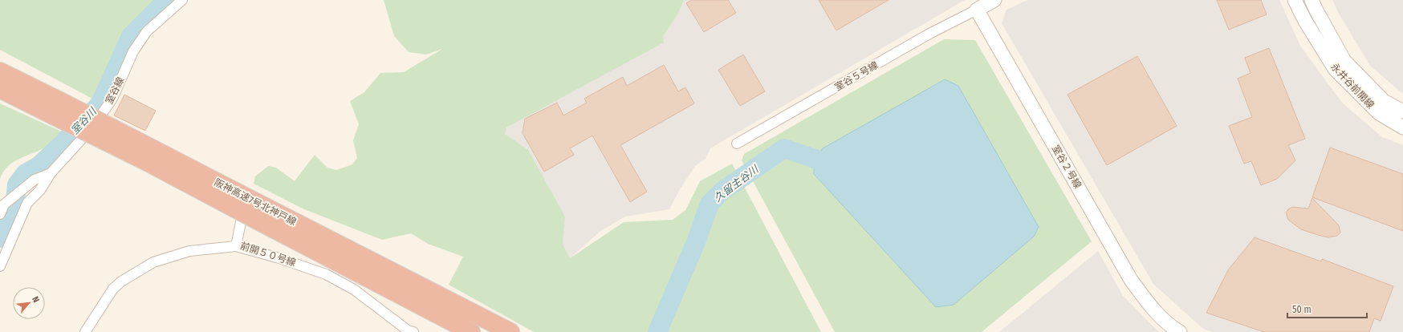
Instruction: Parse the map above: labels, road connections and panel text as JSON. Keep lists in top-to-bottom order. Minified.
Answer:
{"streets":{"highway":["阪神高速7号北神戸線"],"street":["室谷５号線","永井谷前開線","室谷線","室谷２号線","前開５０号線"]},"crossings":[["室谷５号線","室谷２号線"],["室谷線","前開５０号線"]],"water":["室谷川","久留主谷川"],"scale_bar":"50 m","north":"top right"}
